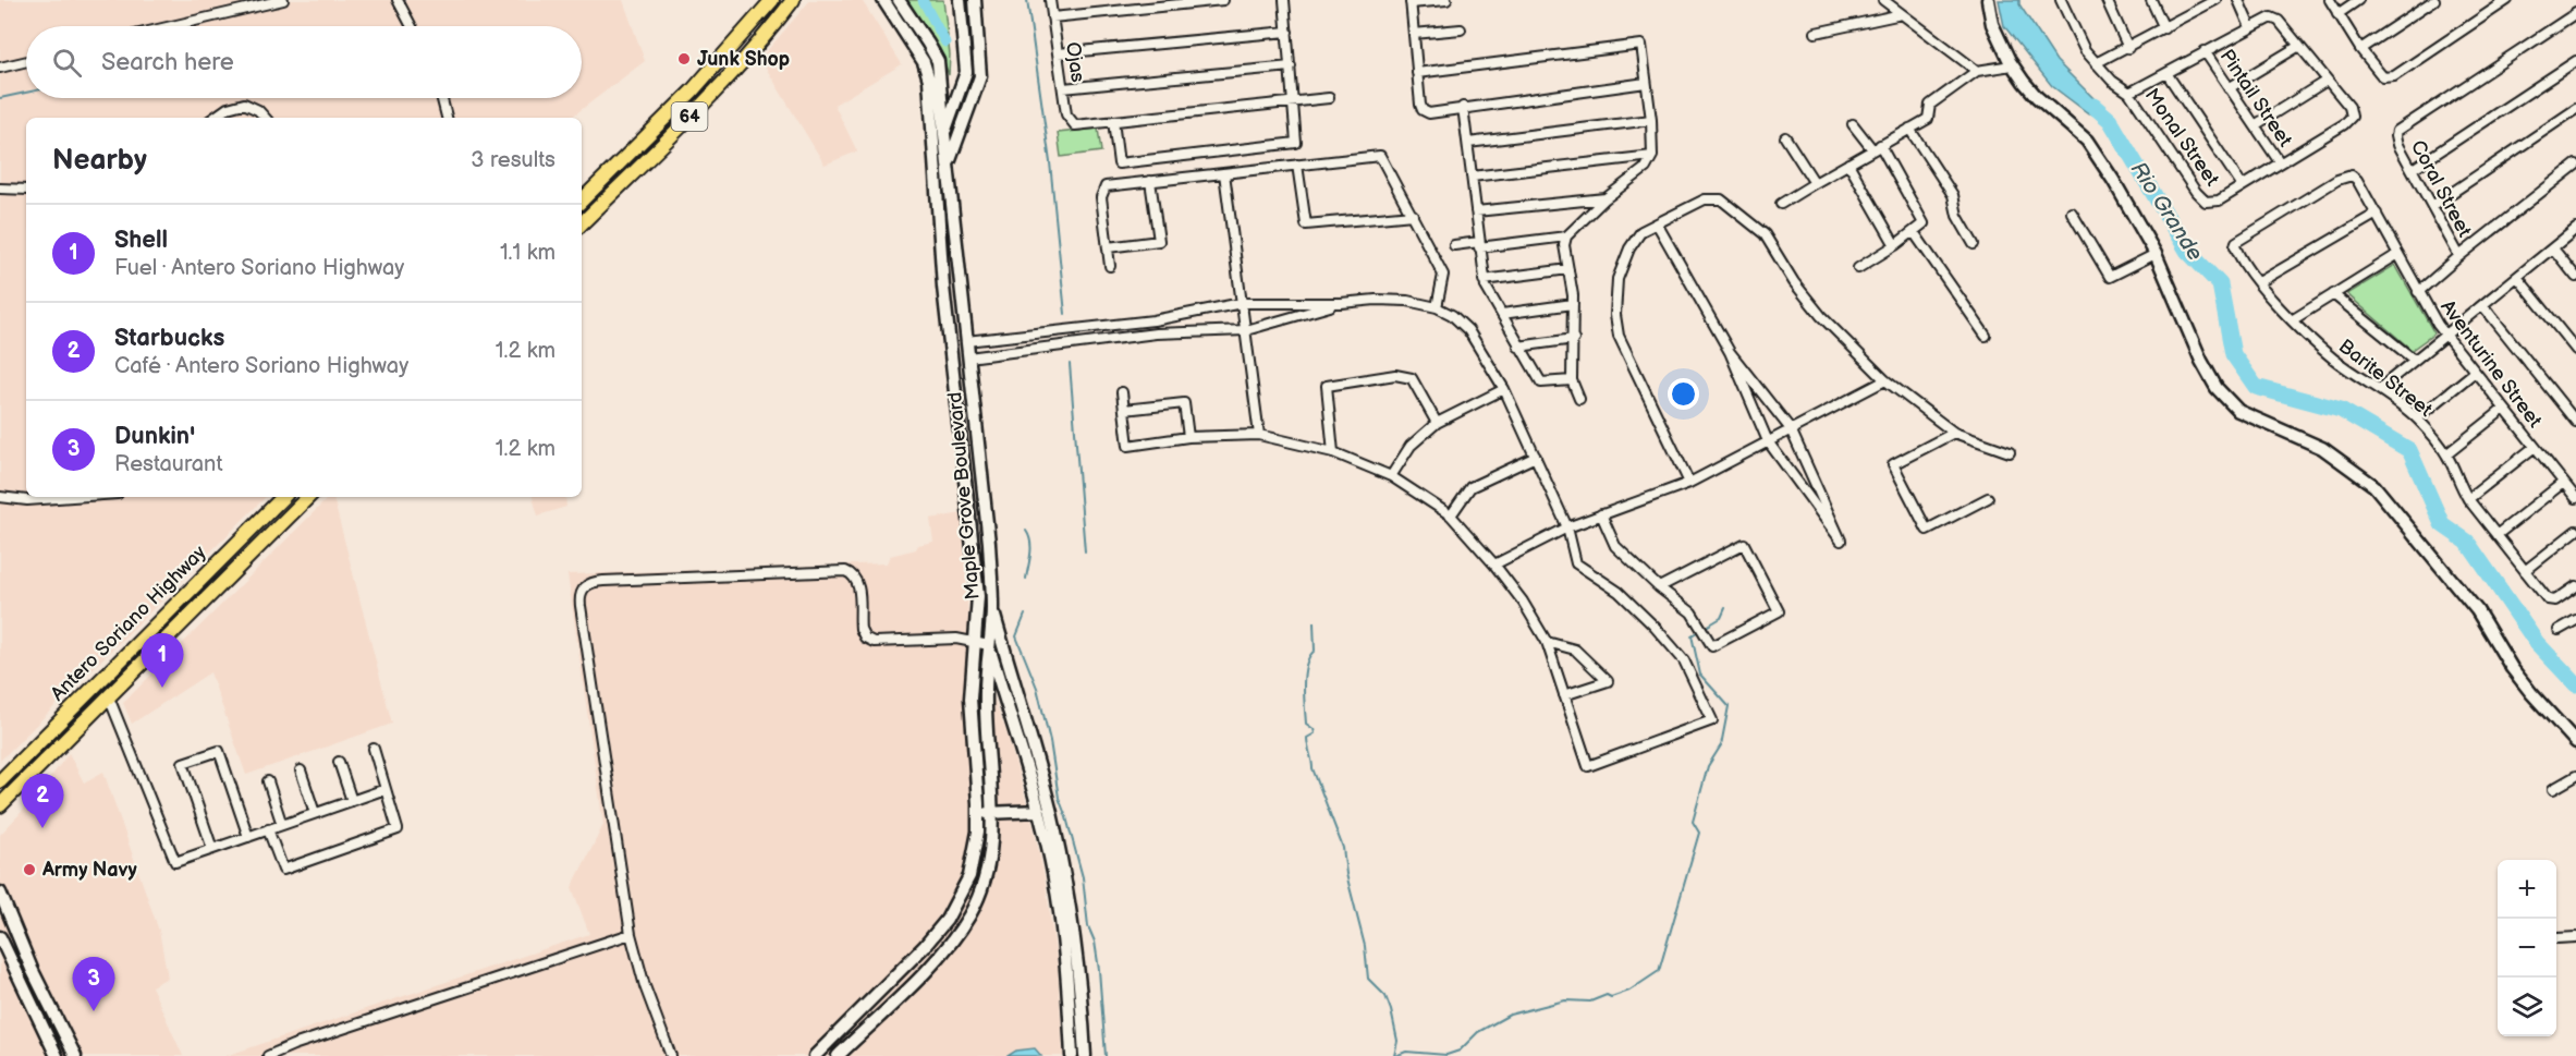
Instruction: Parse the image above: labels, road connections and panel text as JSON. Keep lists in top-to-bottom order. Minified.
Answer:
{"streets":{"main road":["64","Maple Grove Boulevard","Antero Soriano Highway"],"street":["Ojas","Pintail Street","Monal Street","Coral Street","Aventurine Street","Barite Street"]},"crossings":[["Aventurine Street","Barite Street"]],"water":["Rio Grande"],"places":["Junk Shop","Army Navy"],"page":{"search":"Search here","heading":["Nearby","3 results"],"list":[{"mark":"1","name":"Shell","note":"Fuel · Antero Soriano Highway","value":"1.1 km"},{"mark":"2","name":"Starbucks","note":"Café · Antero Soriano Highway","value":"1.2 km"},{"mark":"3","name":"Dunkin'","note":"Restaurant","value":"1.2 km"}],"pins":["1","2","3"],"map_buttons":["+","−"]}}
